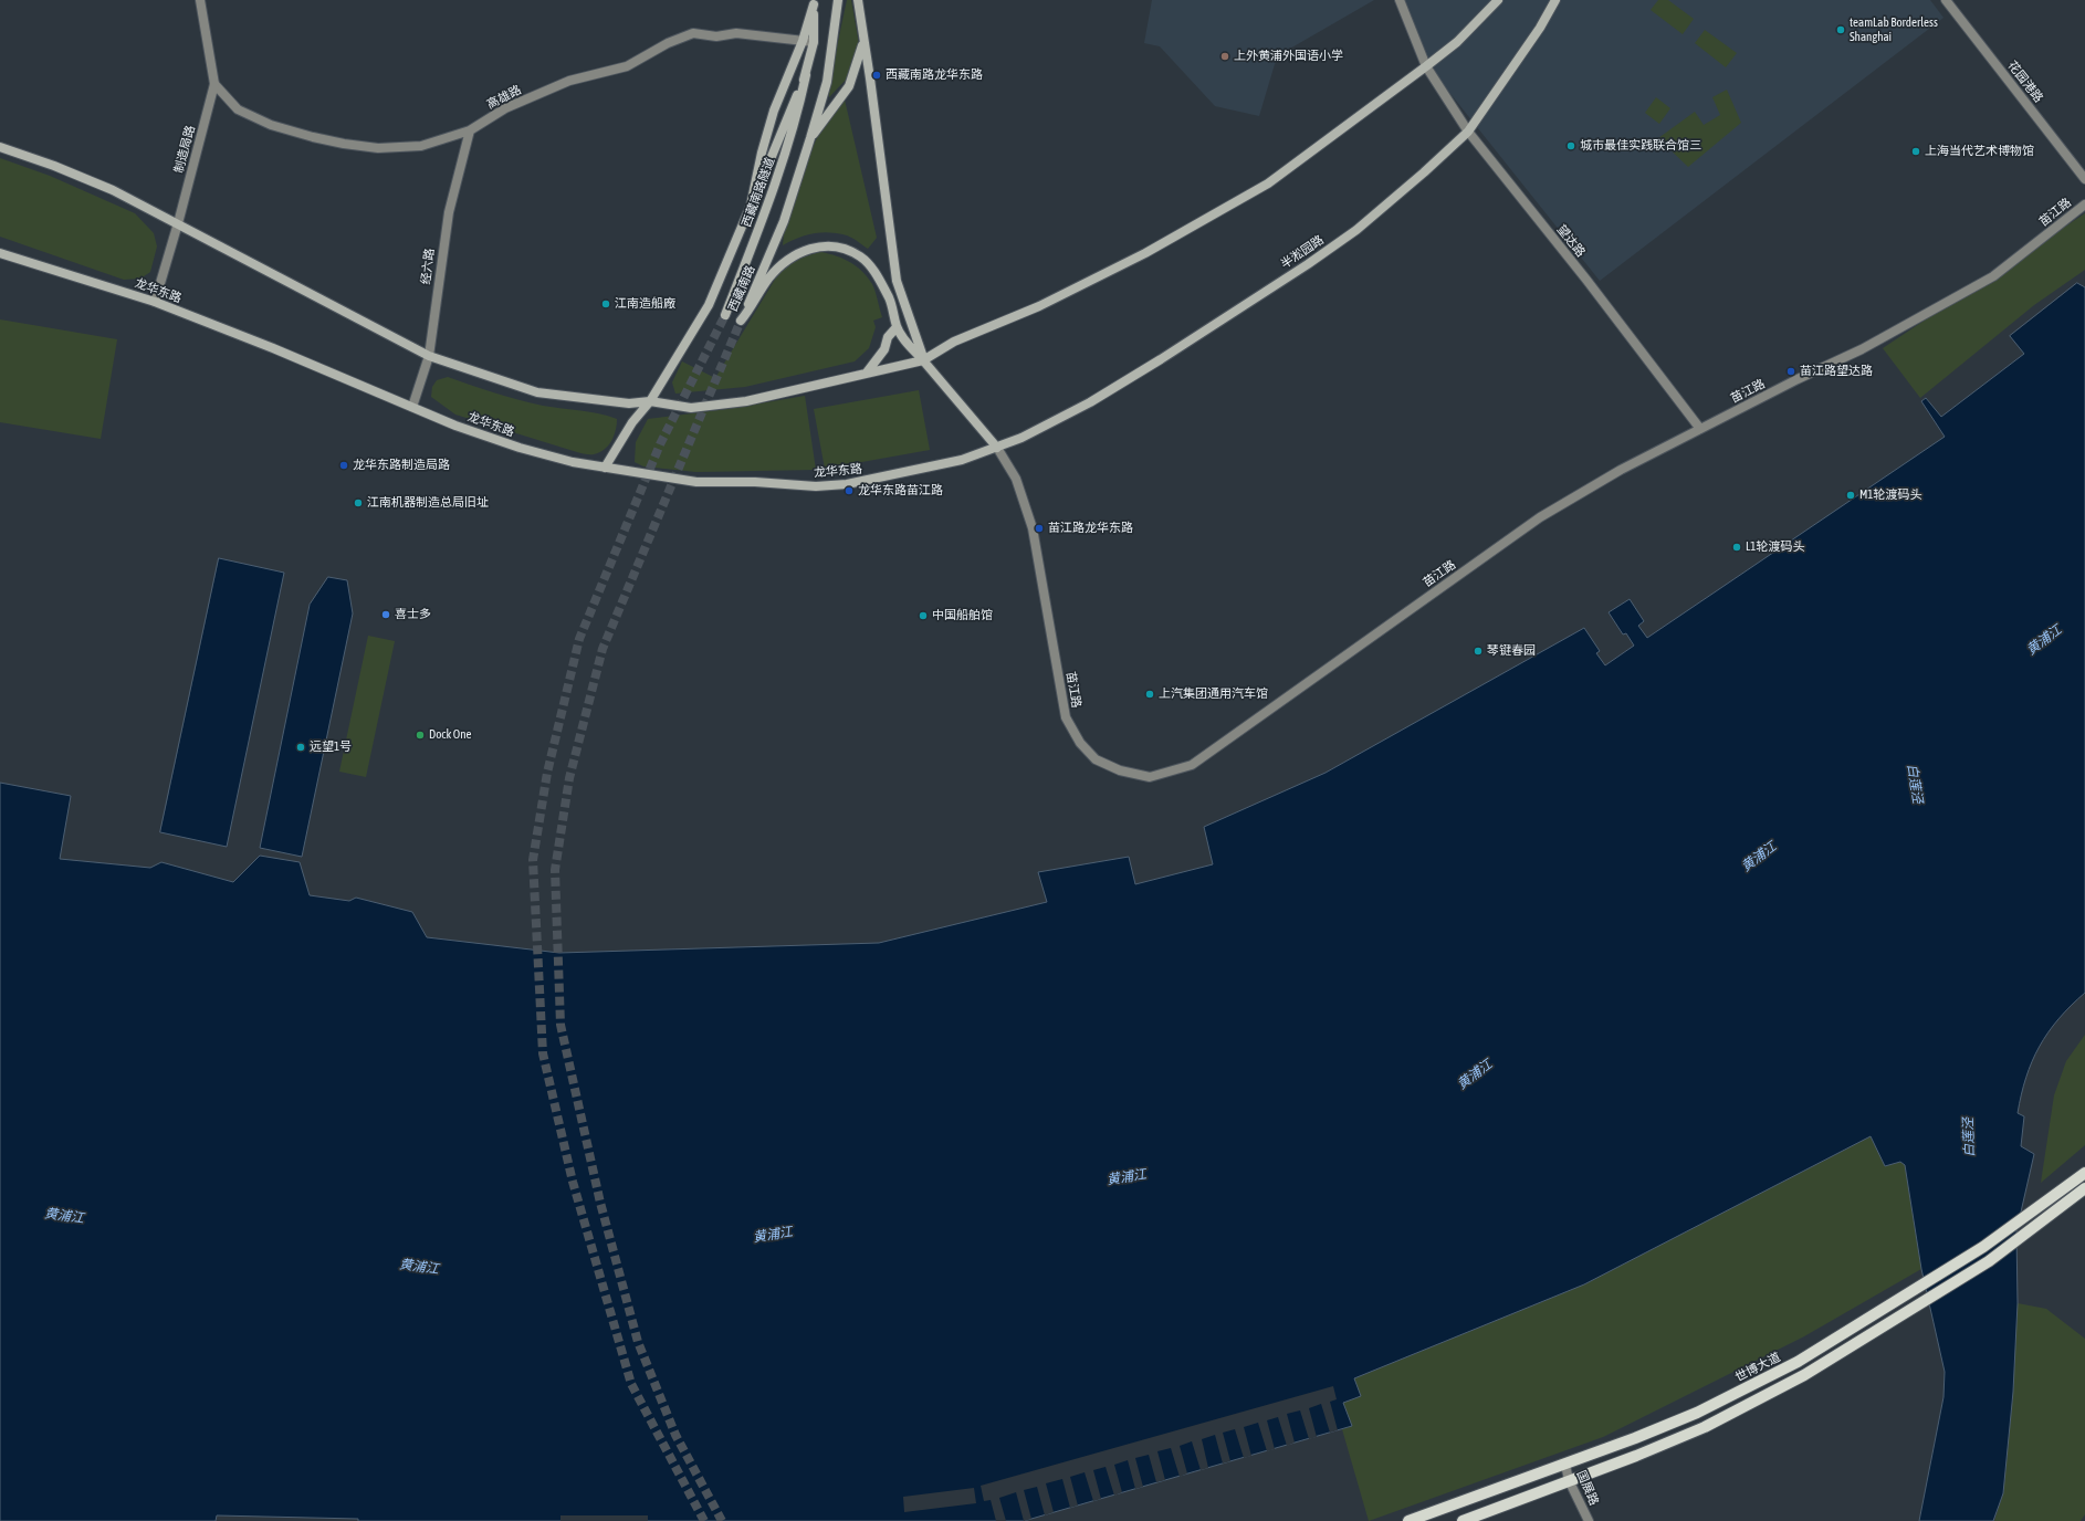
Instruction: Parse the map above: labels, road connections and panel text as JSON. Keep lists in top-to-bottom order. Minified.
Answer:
{"streets":{"main road":["西藏南路隧道","半淞园路","西藏南路","龙华东路","世博大道"],"street":["花园港路","高雄路","制造局路","苗江路","望达路","经六路","国展路"]},"crossings":[["高雄路","制造局路"],["高雄路","经六路"],["高雄路","西藏南路"],["制造局路","龙华东路"],["西藏南路隧道","西藏南路"],["苗江路","望达路"],["苗江路","半淞园路"],["苗江路","西藏南路"],["苗江路","龙华东路"],["望达路","半淞园路"],["半淞园路","西藏南路"],["半淞园路","龙华东路"],["经六路","龙华东路"],["西藏南路","龙华东路"],["世博大道","国展路"]],"water":["黄浦江","白莲泾"],"places":["teamLab Borderless Shanghai","上外黄浦外国语小学","西藏南路龙华东路","城市最佳实践联合馆三","上海当代艺术博物馆","江南造船廠","苗江路望达路","龙华东路制造局路","龙华东路苗江路","M1轮渡码头","江南机器制造总局旧址","苗江路龙华东路","L1轮渡码头","喜士多","中国船舶馆","琴键春园","上汽集团通用汽车馆","Dock One","远望1号"]}
